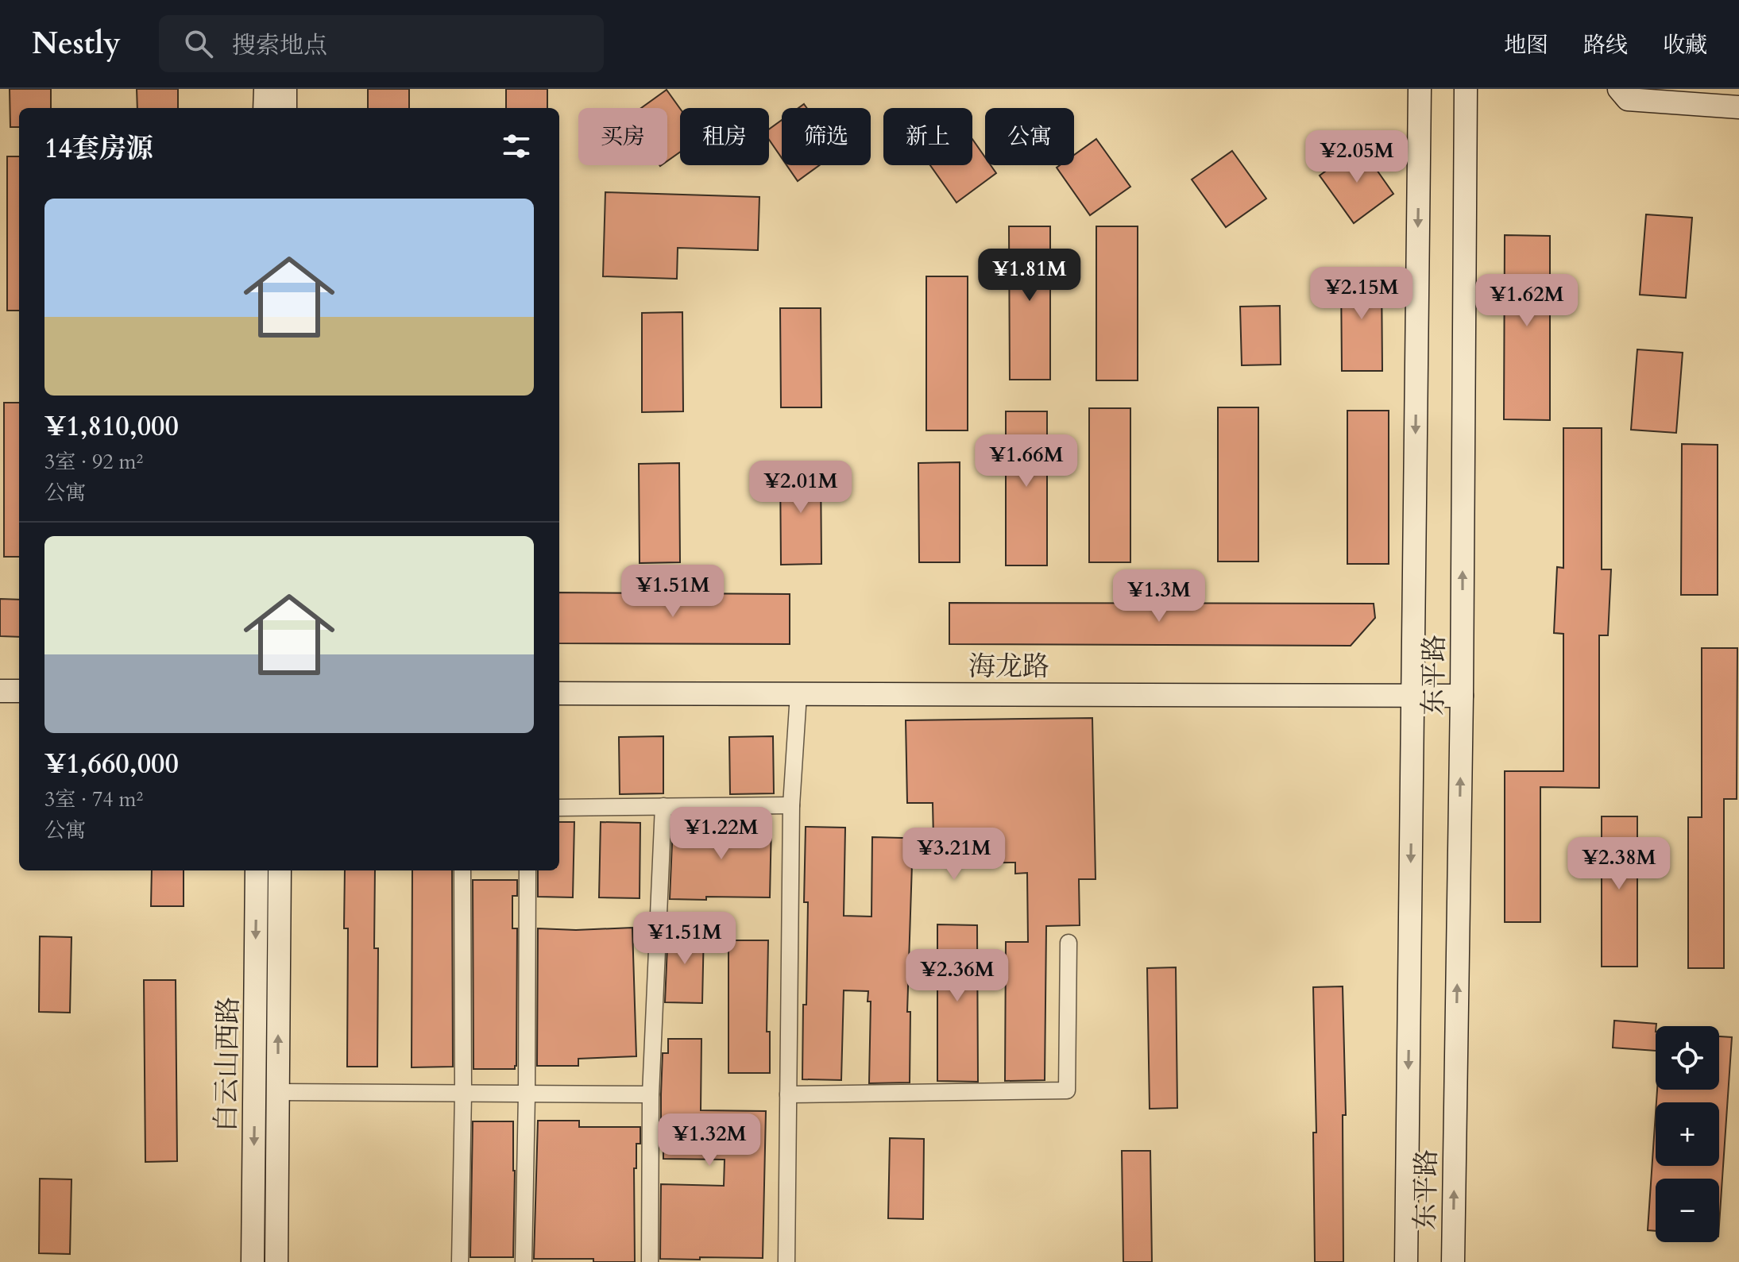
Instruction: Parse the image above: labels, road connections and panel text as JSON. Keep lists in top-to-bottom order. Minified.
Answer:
{"streets":{"main road":["海龙路","东平路","白云山西路"]},"crossings":[["海龙路","东平路"]],"page":{"header":"Nestly","search":"搜索地点","nav":["地图","路线","收藏"],"chip":["买房","租房","筛选","新上","公寓"],"heading":"14套房源","price":["¥2.05M","¥1.81M","¥2.15M","¥1.62M","¥1.66M","¥2.01M","¥1.51M","¥1.3M","¥1.22M","¥3.21M","¥2.38M","¥1.51M","¥2.36M","¥1.32M"],"list":[{"name":"¥1,810,000","note":"3室 · 92 m² · 公寓"},{"name":"¥1,660,000","note":"3室 · 74 m² · 公寓"}],"map_buttons":["+","−"]}}
